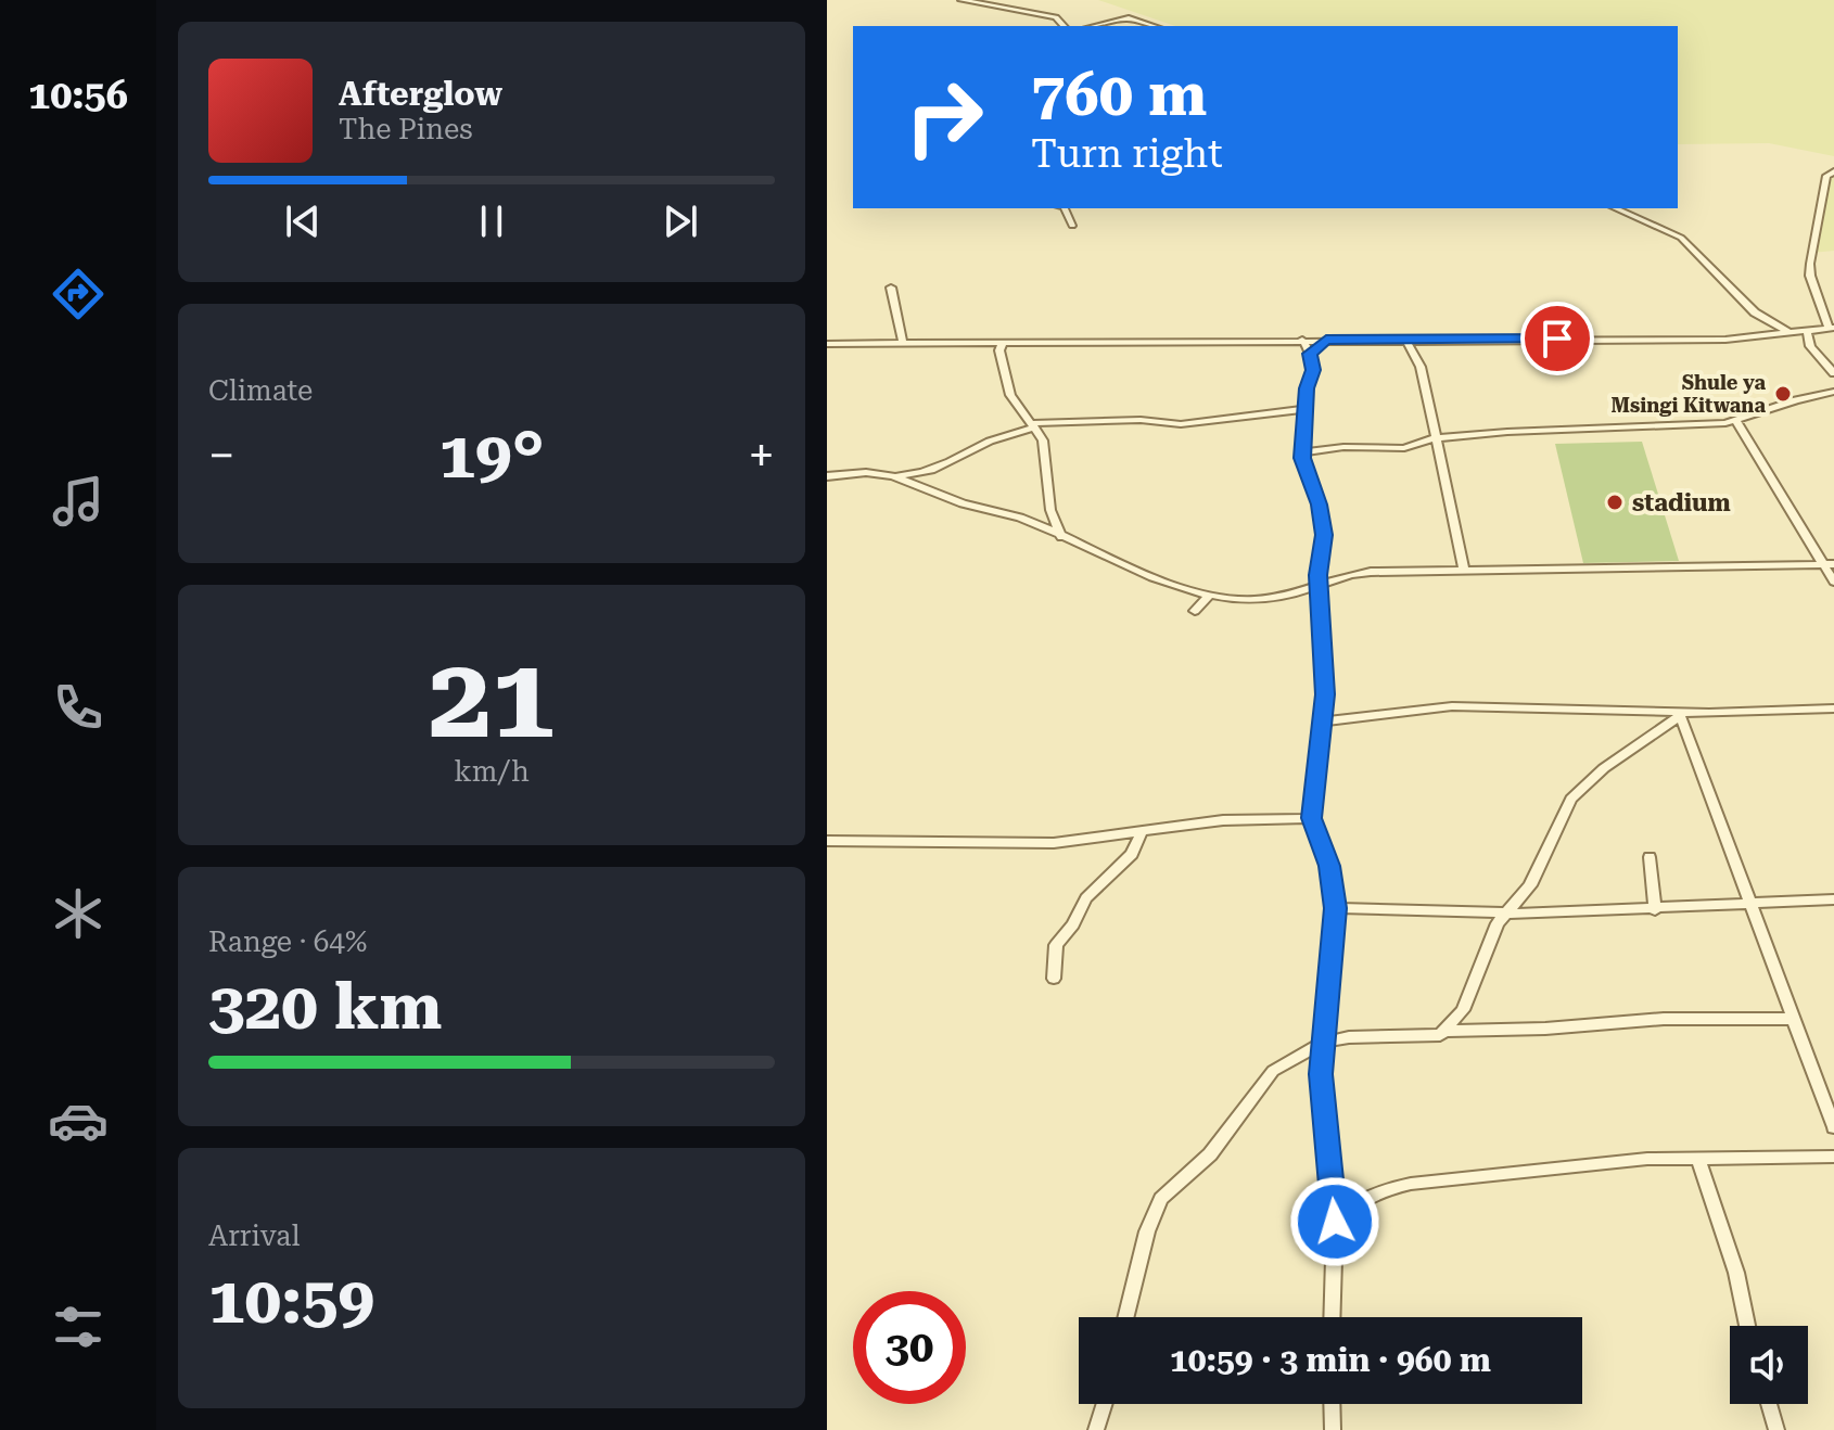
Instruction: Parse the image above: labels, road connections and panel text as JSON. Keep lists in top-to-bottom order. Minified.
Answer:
{"places":["Shule ya Msingi Kitwana","stadium"],"page":{"tabs":"10:56","turn":["760 m","Turn right"],"song":["Afterglow","The Pines"],"tile":["Climate",["21","km/h"],["Range · 64%","320 km"],["Arrival","10:59"]],"heat":["−","19°","+"],"limit":"30","trip":"10:59 · 3 min · 960 m"}}
